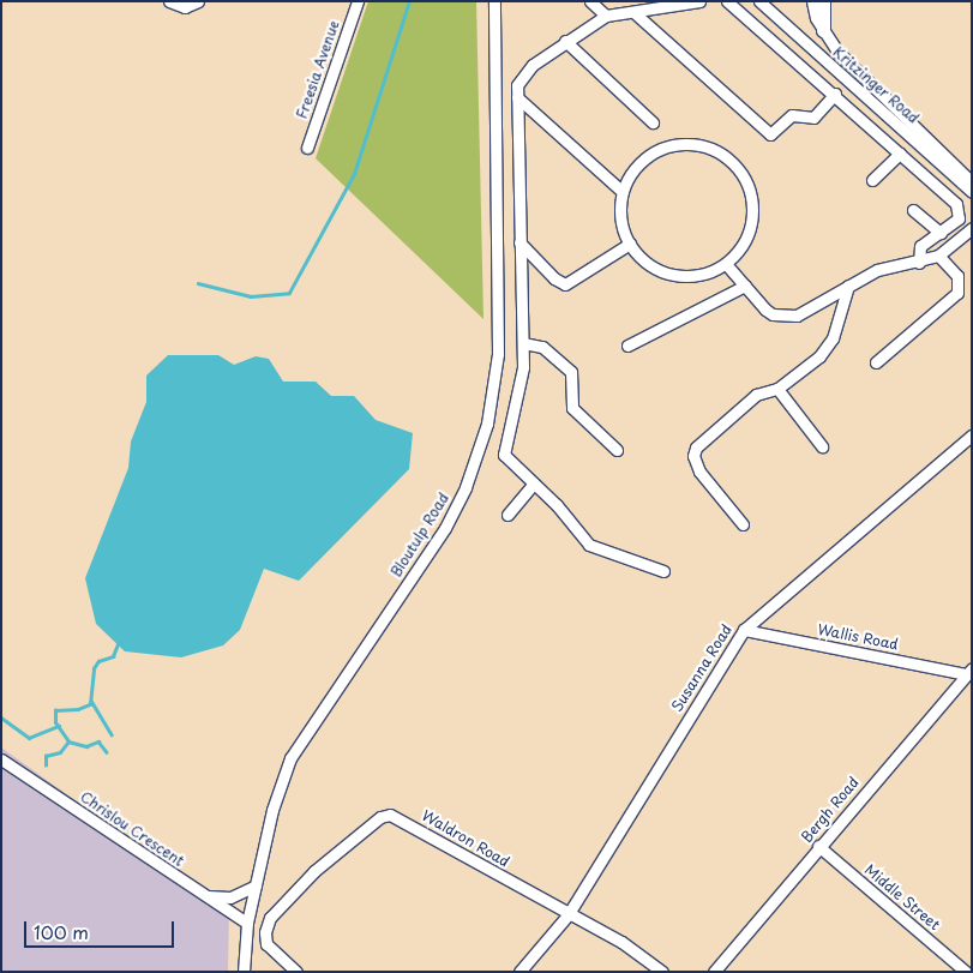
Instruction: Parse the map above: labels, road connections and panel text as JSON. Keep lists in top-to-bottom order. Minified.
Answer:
{"streets":{"street":["Freesia Avenue","Kritzinger Road","Bloutulp Road","Wallis Road","Susanna Road","Bergh Road","Chrislou Crescent","Waldron Road","Middle Street"]},"crossings":[["Bloutulp Road","Chrislou Crescent"],["Wallis Road","Susanna Road"],["Wallis Road","Bergh Road"],["Susanna Road","Waldron Road"],["Bergh Road","Middle Street"]],"scale_bar":"100 m"}
